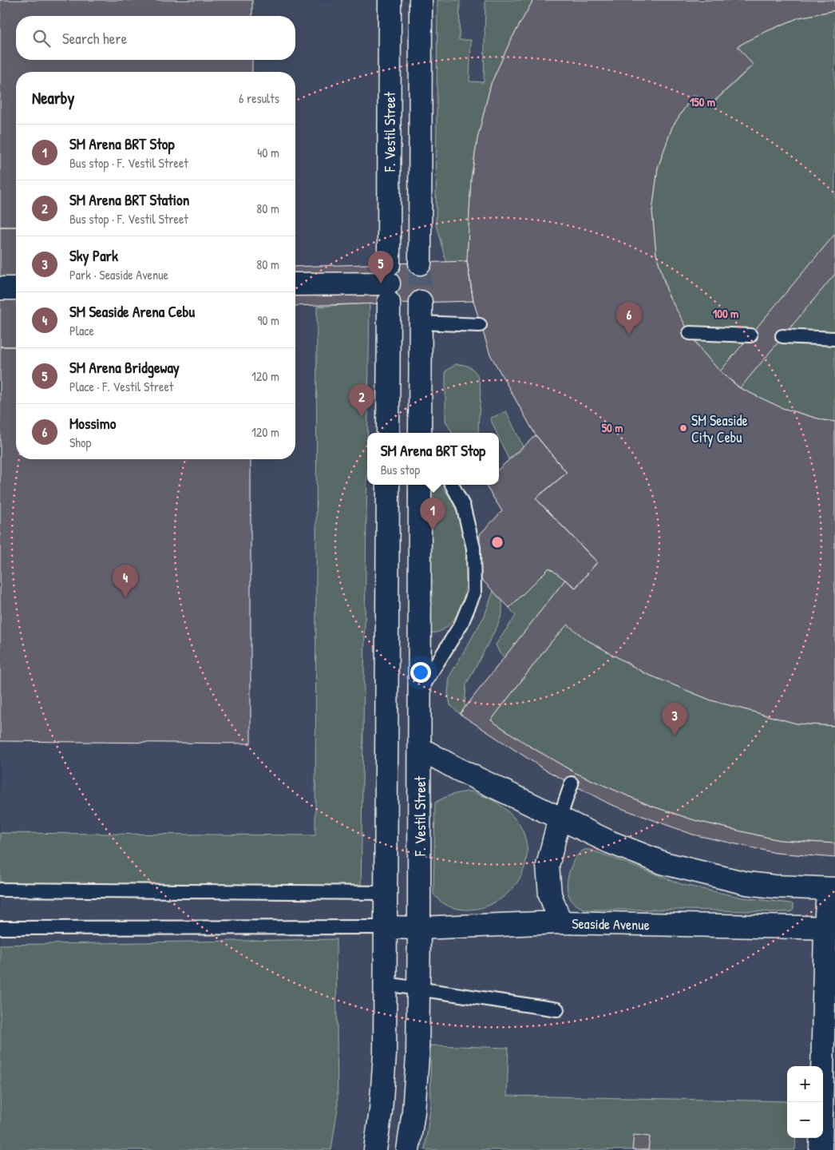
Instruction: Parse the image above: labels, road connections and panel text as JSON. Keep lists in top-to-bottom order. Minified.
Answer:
{"streets":{"main road":["F. Vestil Street","Seaside Avenue"]},"crossings":[["F. Vestil Street","Seaside Avenue"]],"places":["SM Seaside City Cebu"],"page":{"search":"Search here","heading":["Nearby","6 results"],"list":[{"mark":"1","name":"SM Arena BRT Stop","note":"Bus stop · F. Vestil Street","value":"40 m"},{"mark":"2","name":"SM Arena BRT Station","note":"Bus stop · F. Vestil Street","value":"80 m"},{"mark":"3","name":"Sky Park","note":"Park · Seaside Avenue","value":"80 m"},{"mark":"4","name":"SM Seaside Arena Cebu","note":"Place","value":"90 m"},{"mark":"5","name":"SM Arena Bridgeway","note":"Place · F. Vestil Street","value":"120 m"},{"mark":"6","name":"Mossimo","note":"Shop","value":"120 m"}],"pins":["5","6","2","1","4","3"],"popup":["SM Arena BRT Stop","Bus stop"],"map_buttons":["+","−"]},"rings":["150 m","100 m","50 m"]}
